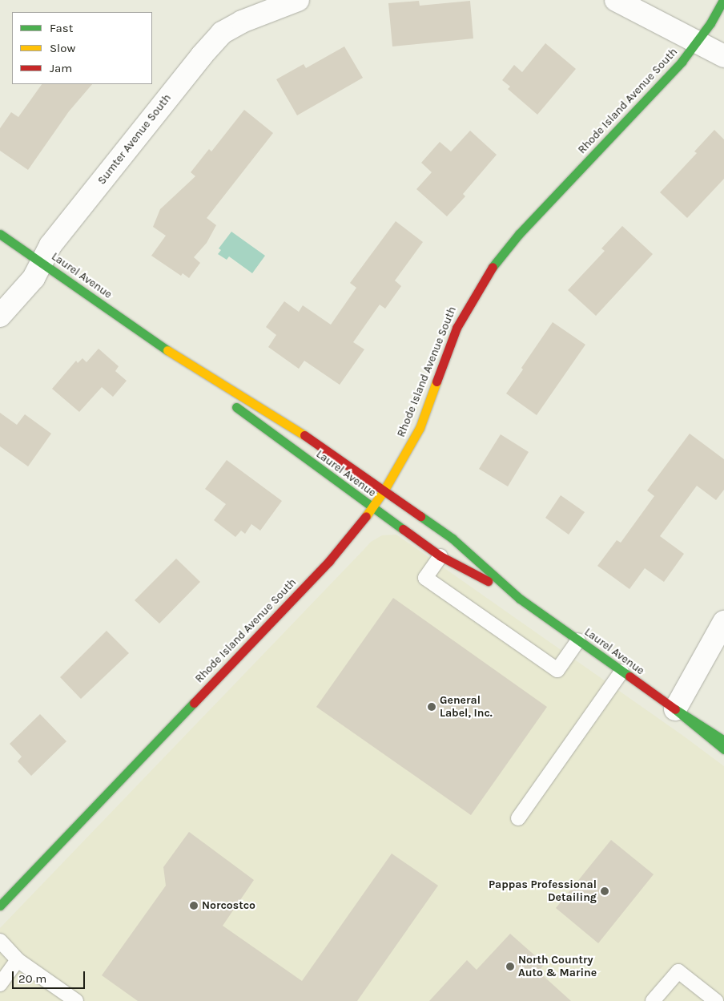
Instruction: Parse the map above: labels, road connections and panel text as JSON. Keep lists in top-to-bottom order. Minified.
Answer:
{"streets":{"street":["Rhode Island Avenue South","Sumter Avenue South","Laurel Avenue"]},"crossings":[["Rhode Island Avenue South","Laurel Avenue"],["Sumter Avenue South","Laurel Avenue"]],"places":["General Label, Inc.","Pappas Professional Detailing","Norcostco","North Country Auto & Marine"],"legend":["Fast","Slow","Jam"],"scale_bar":"20 m"}
